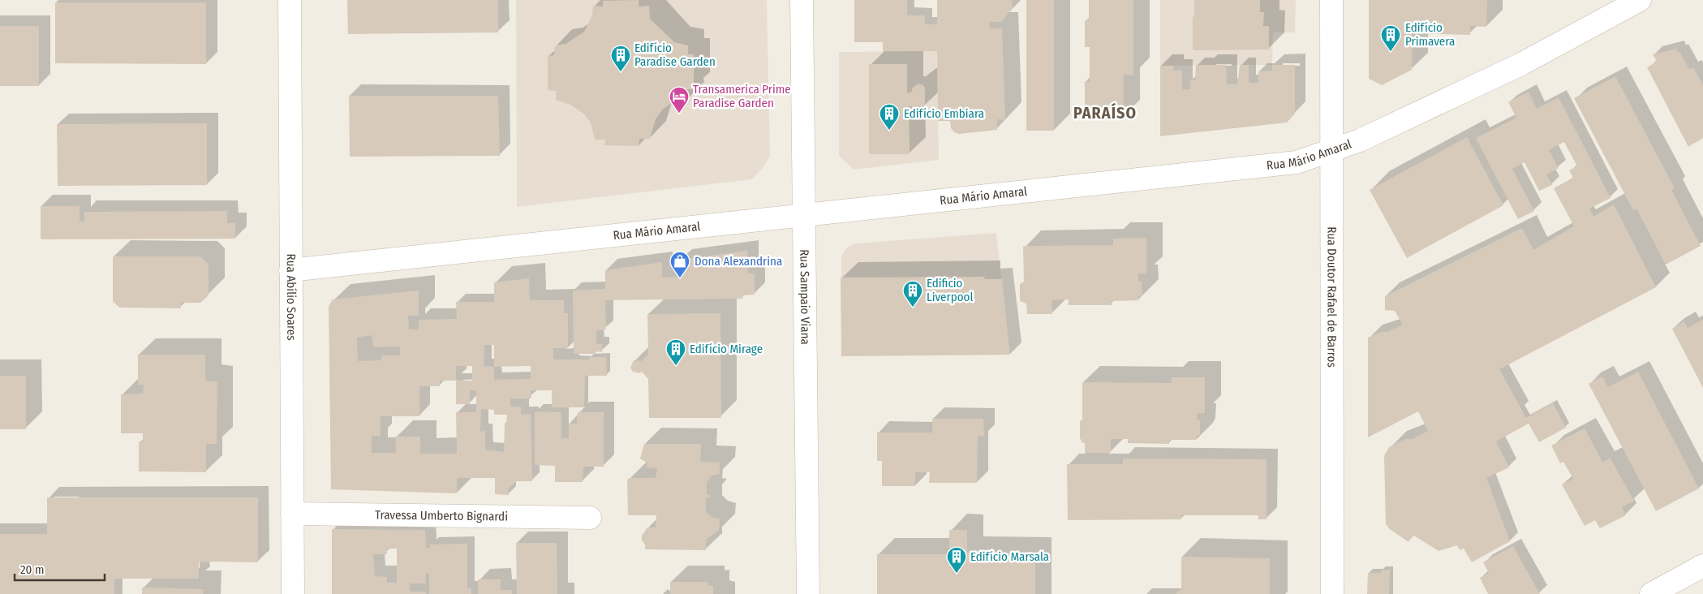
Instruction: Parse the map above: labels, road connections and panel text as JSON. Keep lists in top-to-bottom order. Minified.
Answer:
{"streets":{"street":["Rua Mário Amaral","Rua Abílio Soares","Rua Sampaio Viana","Rua Doutor Rafael de Barros","Travessa Umberto Bignardi"]},"crossings":[["Rua Mário Amaral","Rua Abílio Soares"],["Rua Mário Amaral","Rua Sampaio Viana"],["Rua Mário Amaral","Rua Doutor Rafael de Barros"],["Rua Abílio Soares","Travessa Umberto Bignardi"]],"districts":["PARAÍSO"],"places":{"building":["Edifício Primavera","Edifício Paradise Garden","Edifício Embiara","Edificio Liverpool","Edifício Mirage","Edifício Marsala"],"hotel":["Transamerica Prime Paradise Garden"],"shop":["Dona Alexandrina"]},"scale_bar":"20 m"}
